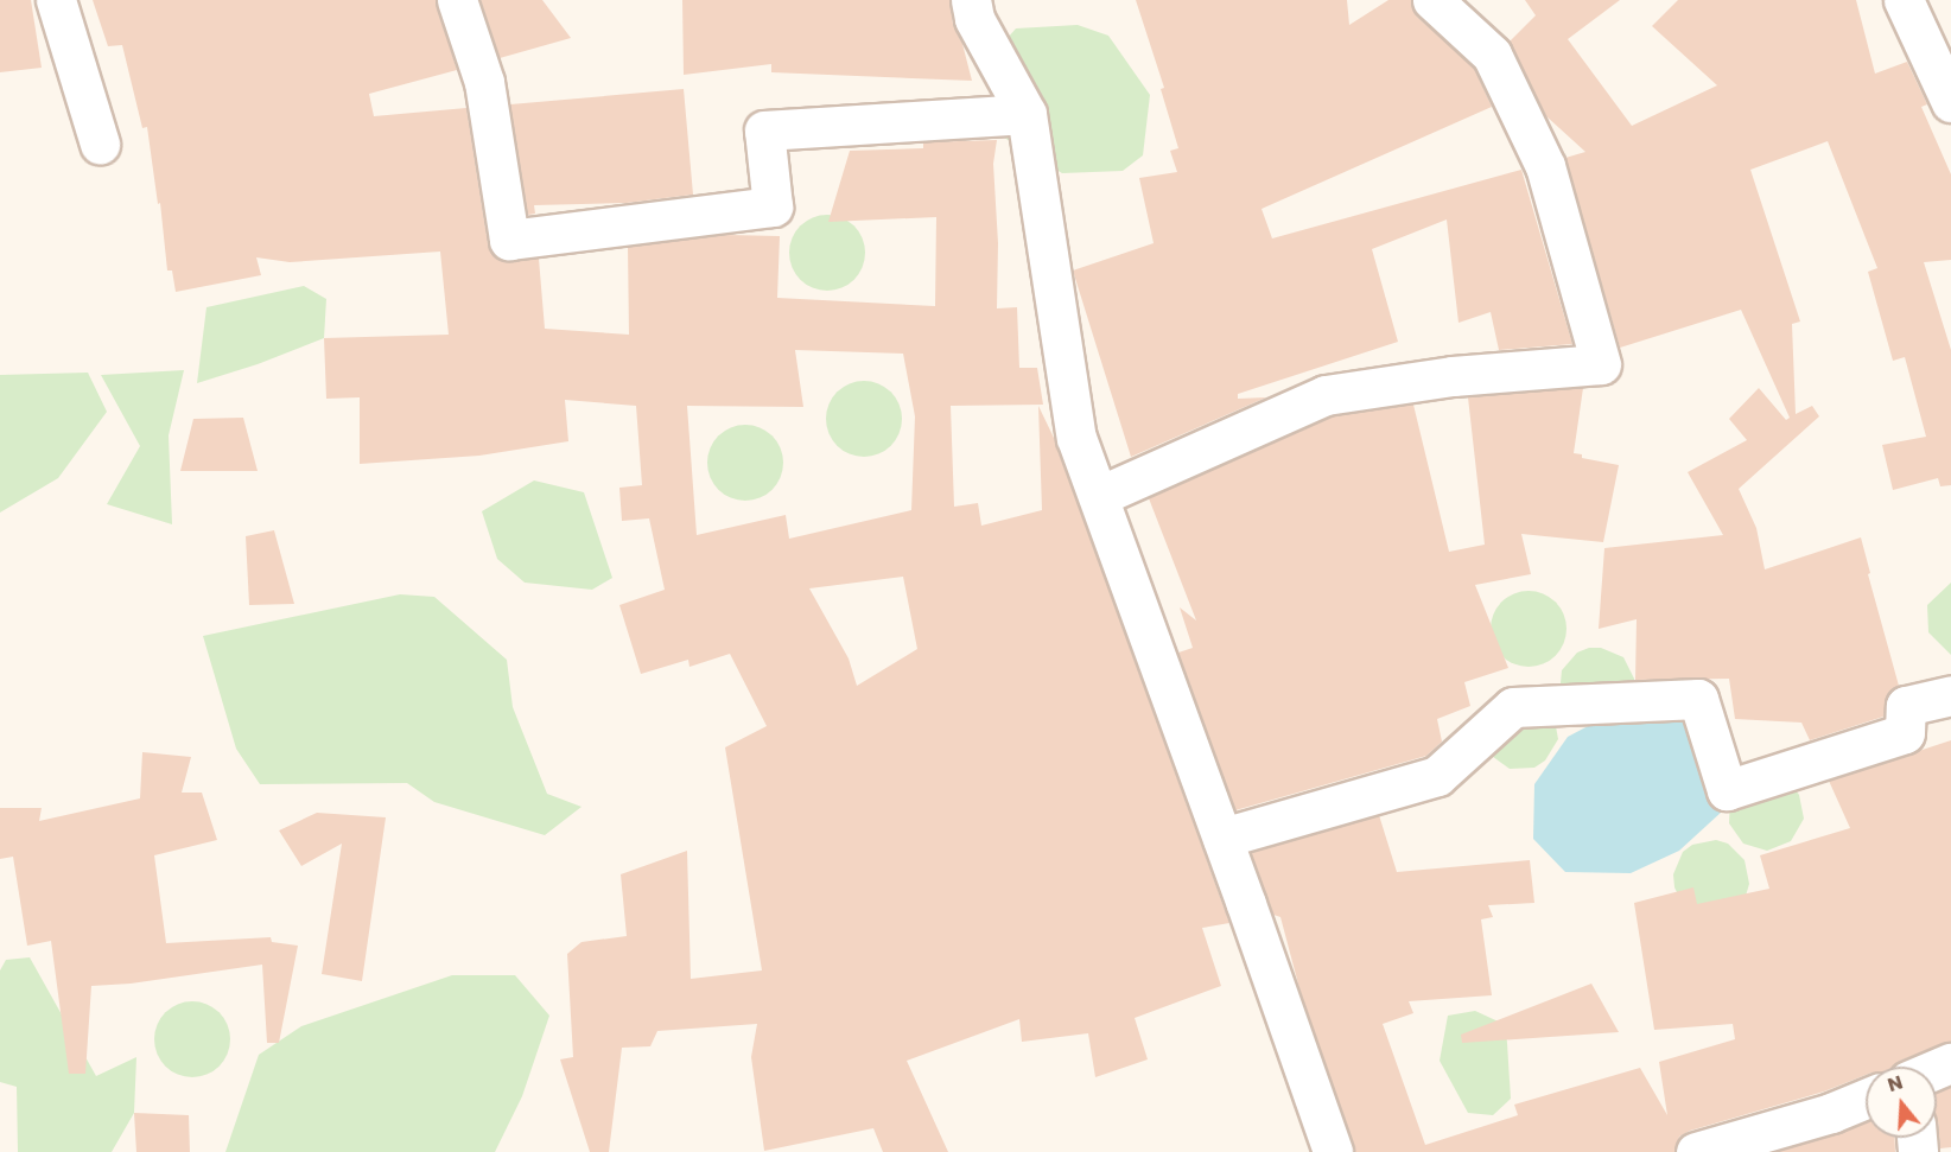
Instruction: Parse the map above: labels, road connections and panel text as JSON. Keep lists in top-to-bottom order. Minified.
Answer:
{"north":"top"}
